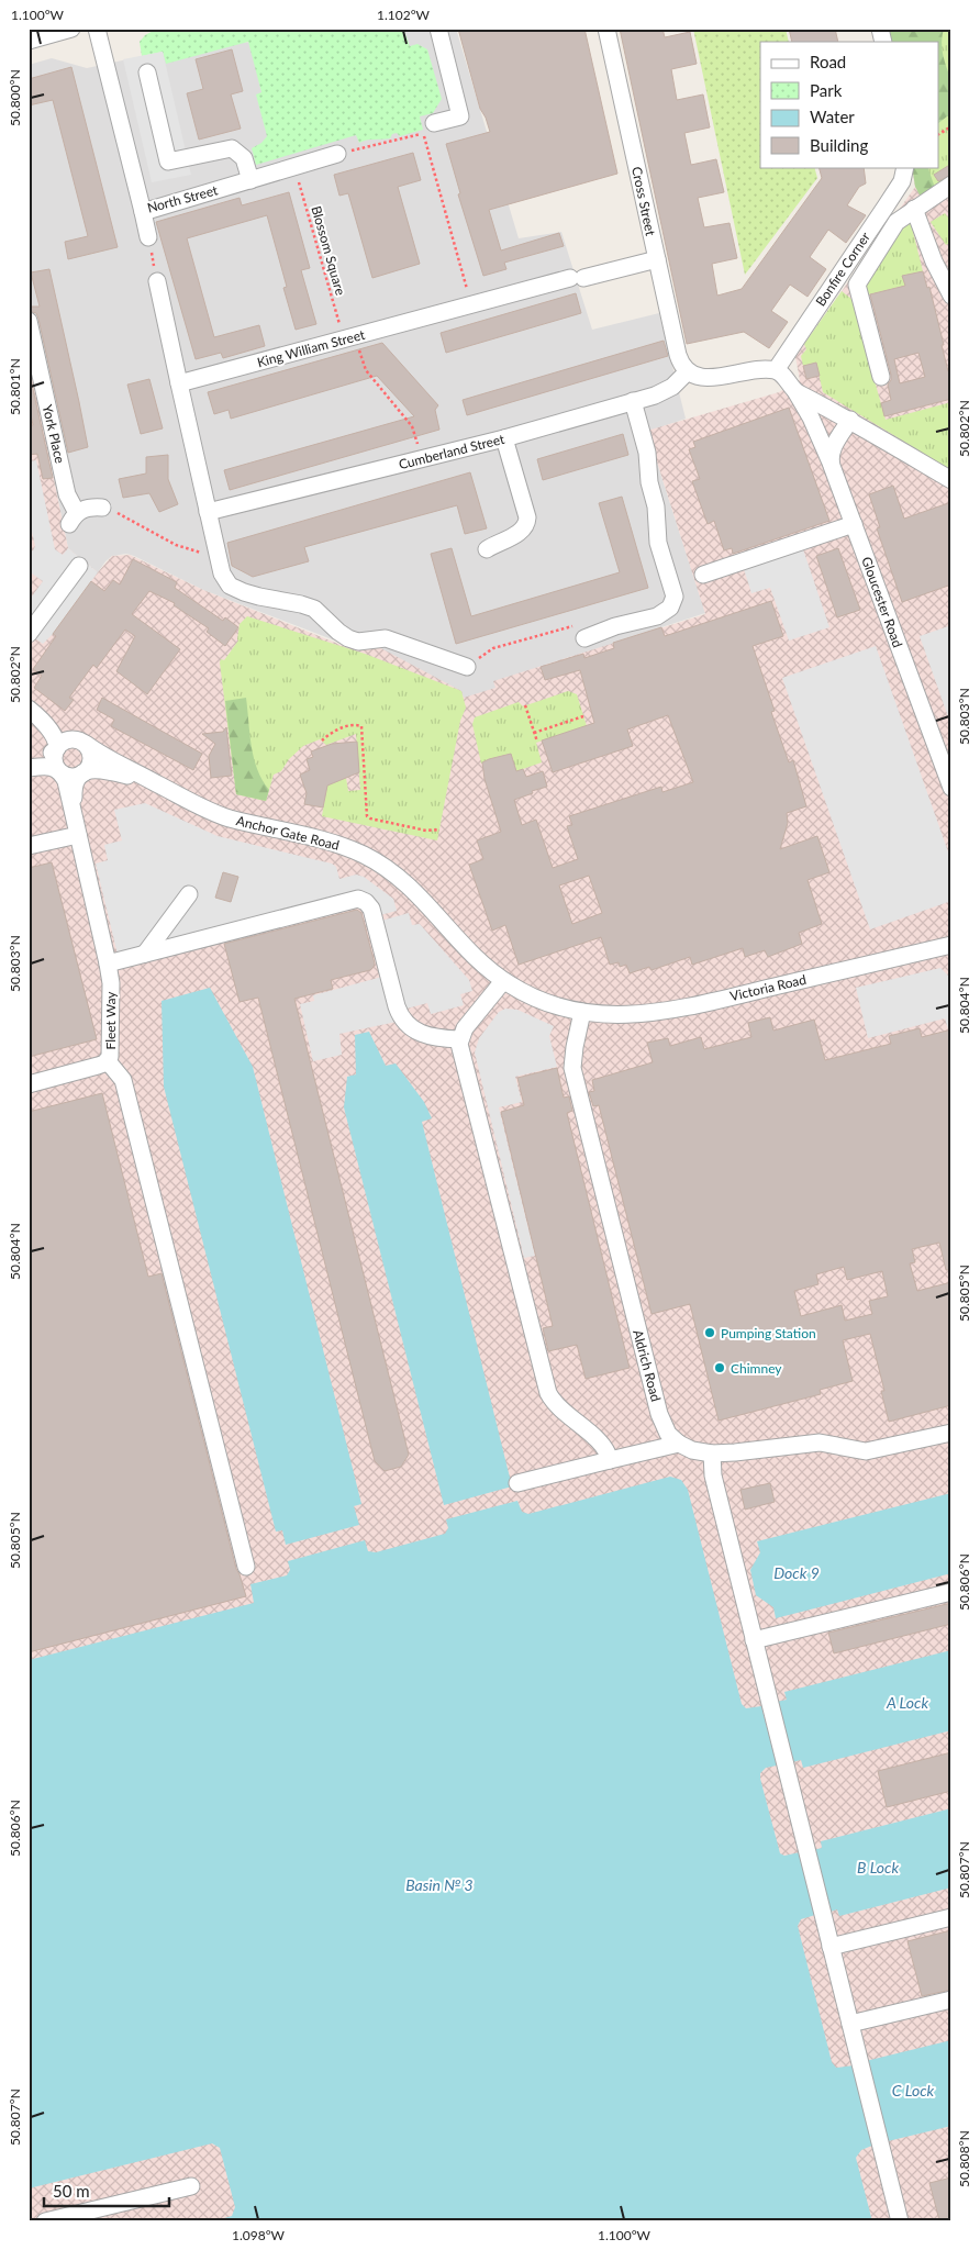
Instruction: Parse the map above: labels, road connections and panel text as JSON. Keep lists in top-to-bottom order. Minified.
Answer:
{"streets":{"street":["North Street","Cross Street","Bonfire Corner","King William Street","York Place","Cumberland Street","Gloucester Road","Anchor Gate Road","Victoria Road","Fleet Way","Aldrich Road"],"path":["Blossom Square"]},"crossings":[["North Street","Blossom Square"],["Cross Street","King William Street"],["Cross Street","Cumberland Street"],["Blossom Square","King William Street"],["Blossom Square","Cumberland Street"],["Anchor Gate Road","Victoria Road"],["Anchor Gate Road","Aldrich Road"],["Victoria Road","Aldrich Road"]],"water":["Dock 9","A Lock","B Lock","Basin № 3","C Lock"],"places":["Pumping Station","Chimney"],"legend":["Road","Park","Water","Building"],"scale_bar":"50 m","coordinates":["1.100°W","1.102°W","50.800°N","50.801°N","50.802°N","50.803°N","50.804°N","50.805°N","50.806°N","50.807°N","50.808°N","1.098°W"]}
